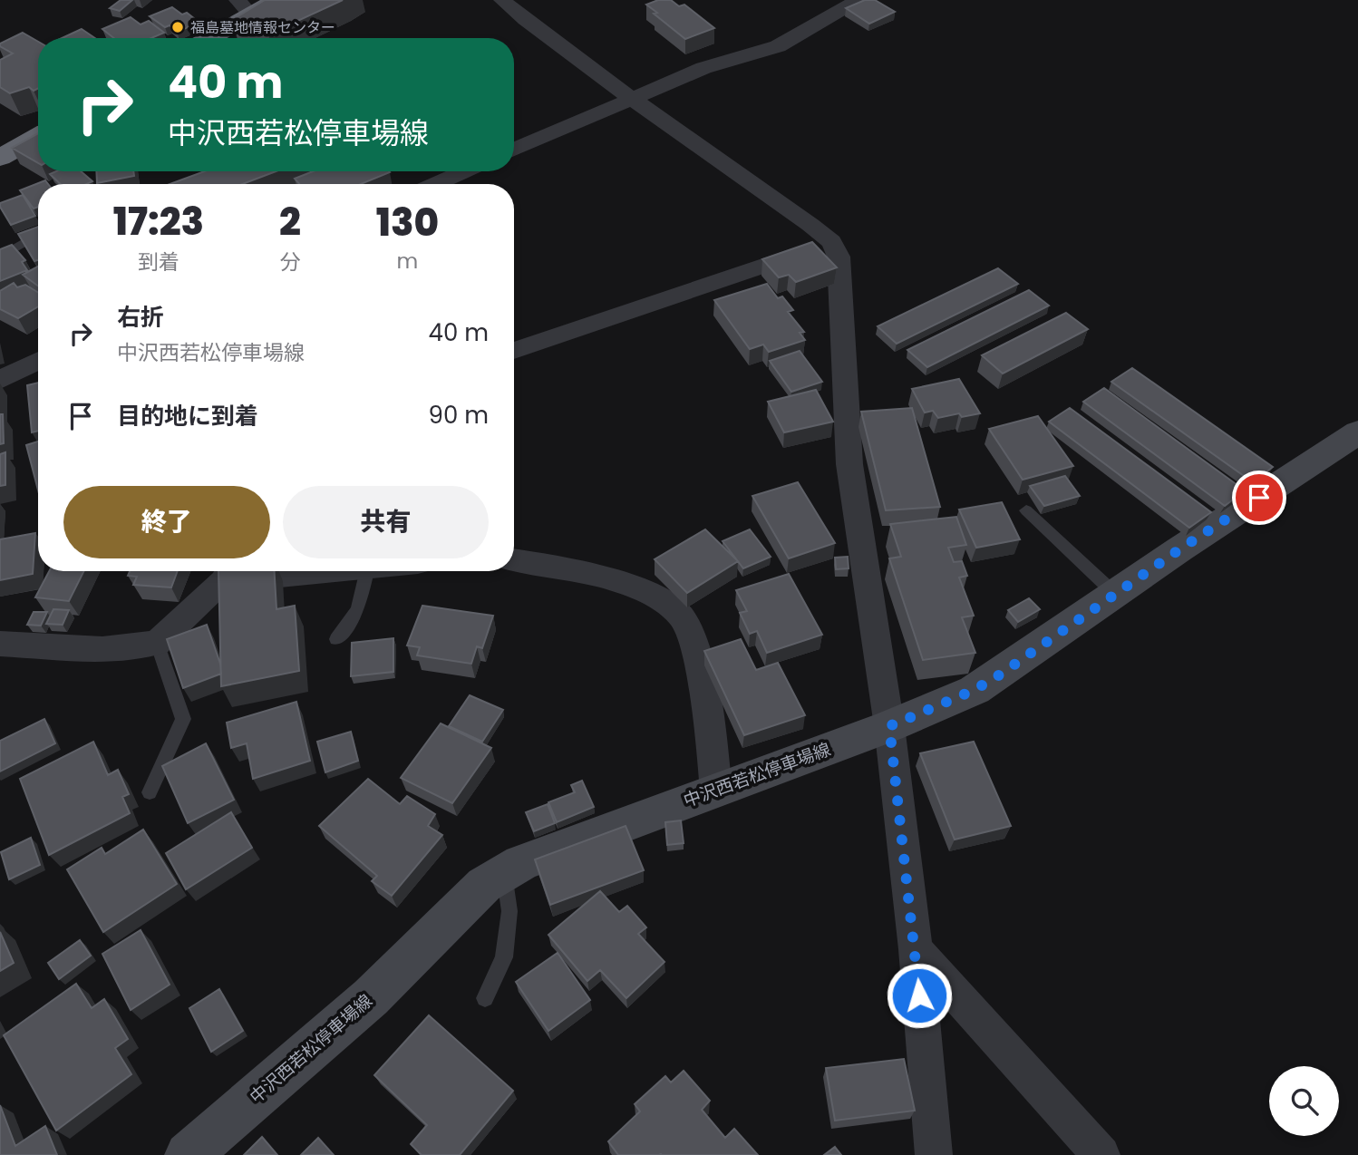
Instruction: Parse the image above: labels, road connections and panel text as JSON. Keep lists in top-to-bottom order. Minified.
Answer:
{"streets":{"main road":["中沢西若松停車場線"]},"places":["福島墓地情報センター"],"page":{"turn":["40 m","中沢西若松停車場線"],"eta":["17:23","到着","2","分","130","m"],"list":[{"name":"右折","note":"中沢西若松停車場線","value":"40 m"},{"name":"目的地に到着","value":"90 m"}],"buttons":["終了","共有"]}}
